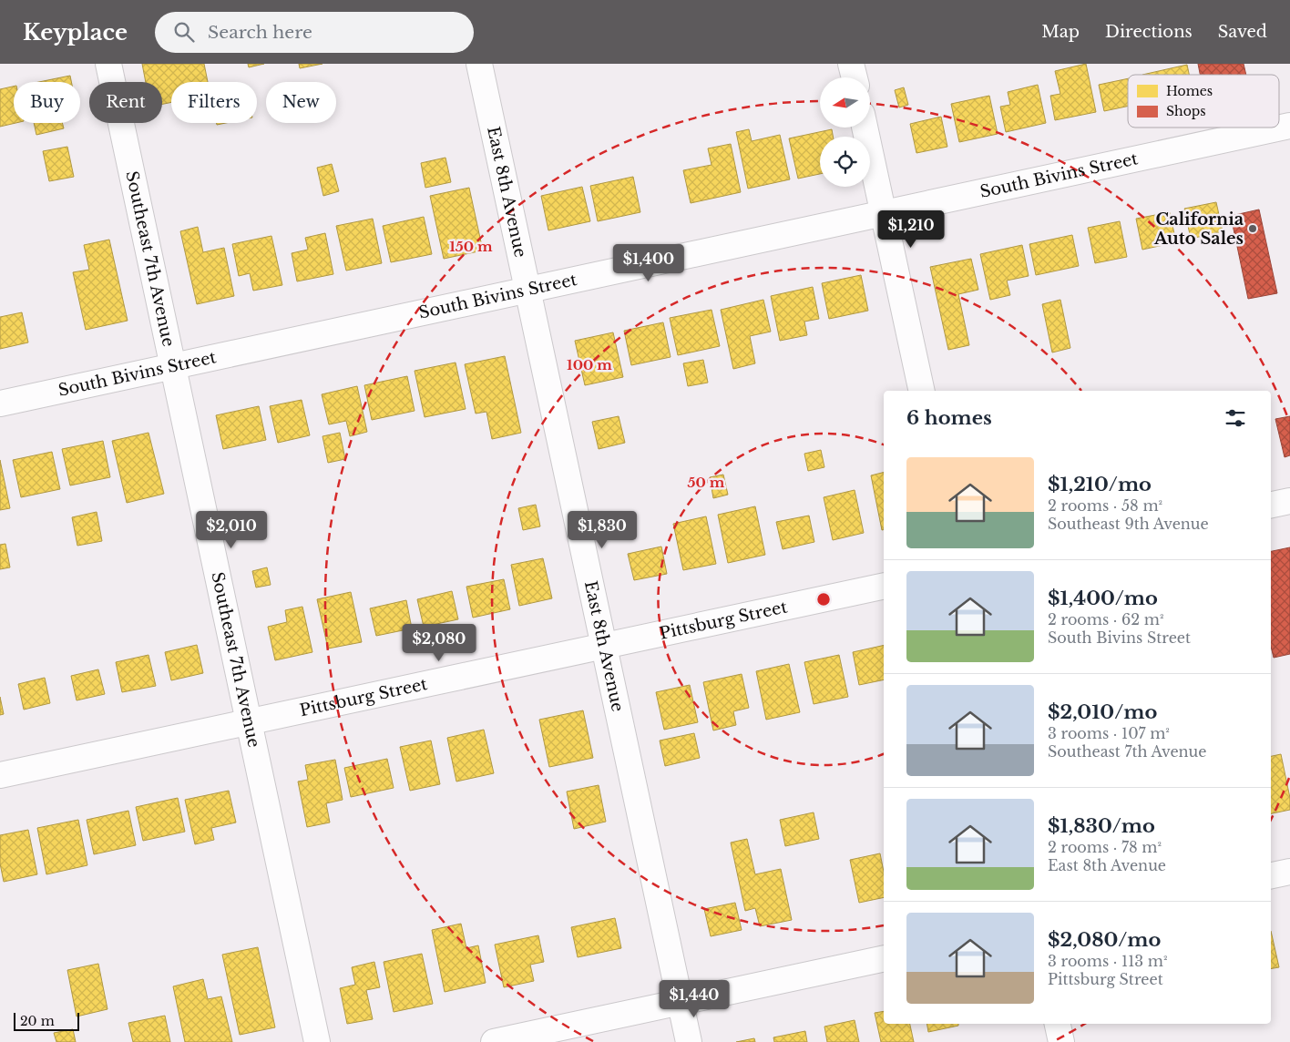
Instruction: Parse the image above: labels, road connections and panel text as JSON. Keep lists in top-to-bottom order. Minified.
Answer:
{"streets":{"street":["South Bivins Street","East 8th Avenue","Southeast 7th Avenue","Pittsburg Street"]},"crossings":[["South Bivins Street","East 8th Avenue"],["South Bivins Street","Southeast 7th Avenue"],["East 8th Avenue","Pittsburg Street"],["Southeast 7th Avenue","Pittsburg Street"]],"places":["California Auto Sales"],"legend":["Homes","Shops"],"scale_bar":"20 m","north":"left","page":{"header":"Keyplace","search":"Search here","nav":["Map","Directions","Saved"],"chip":["Buy","Rent","Filters","New"],"price":["$1,210","$1,400","$2,010","$1,830","$2,080","$1,440"],"heading":"6 homes","list":[{"name":"$1,210/mo","note":"2 rooms · 58 m² · Southeast 9th Avenue"},{"name":"$1,400/mo","note":"2 rooms · 62 m² · South Bivins Street"},{"name":"$2,010/mo","note":"3 rooms · 107 m² · Southeast 7th Avenue"},{"name":"$1,830/mo","note":"2 rooms · 78 m² · East 8th Avenue"},{"name":"$2,080/mo","note":"3 rooms · 113 m² · Pittsburg Street"}],"scale":"20 m"},"rings":["150 m","100 m","50 m"]}
